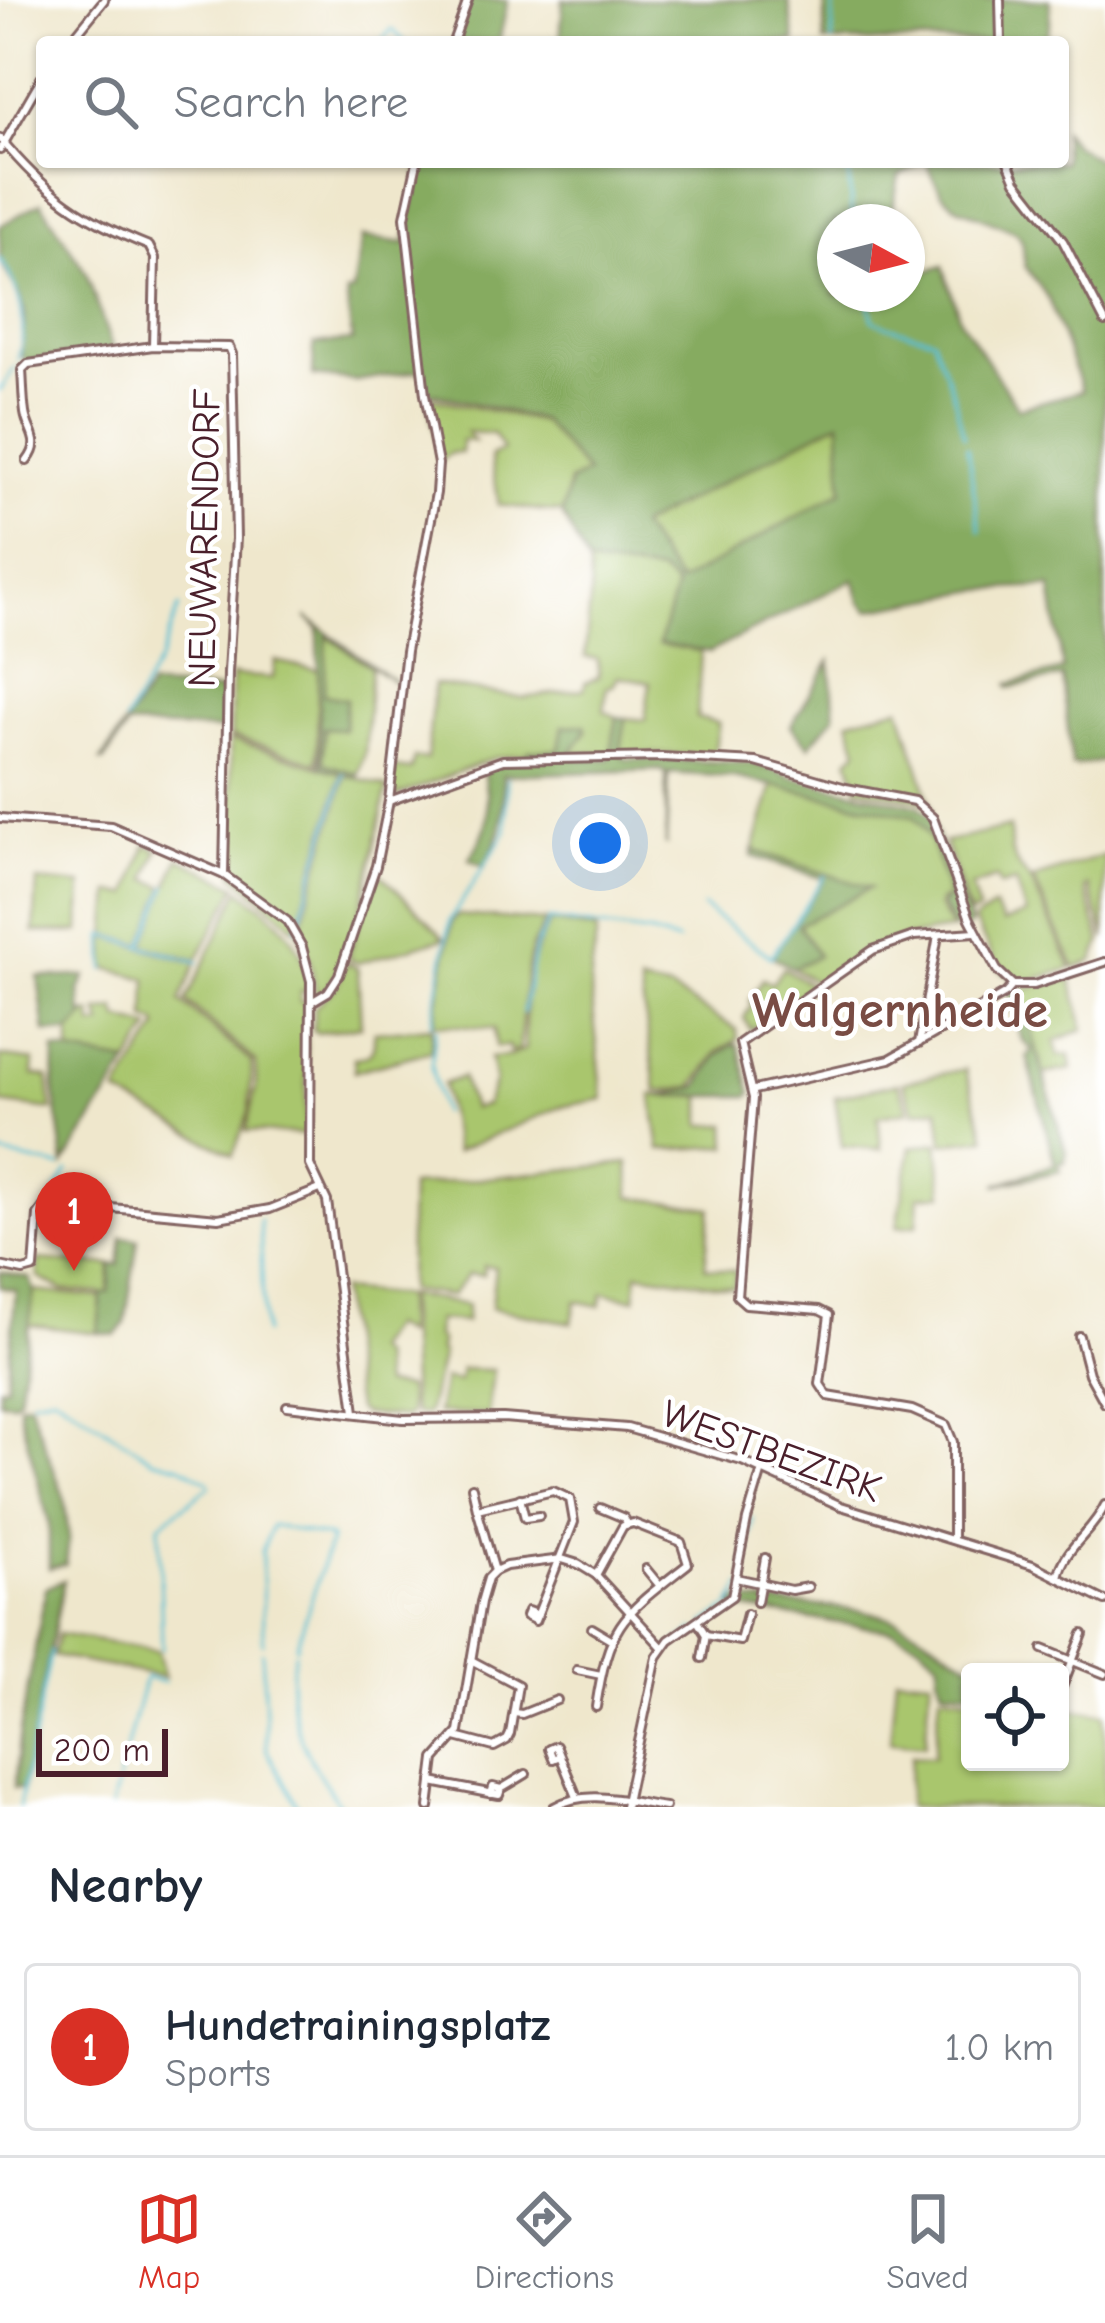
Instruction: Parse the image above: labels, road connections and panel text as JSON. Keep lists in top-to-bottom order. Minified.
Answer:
{"streets":{"street":["NEUWARENDORF","WESTBEZIRK"]},"districts":["Walgernheide"],"scale_bar":"200 m","north":"right","page":{"search":"Search here","pins":"1","scale":"200 m","heading":"Nearby","list":[{"mark":"1","name":"Hundetrainingsplatz","note":"Sports","value":"1.0 km"}],"nav":["Map","Directions","Saved"]}}
